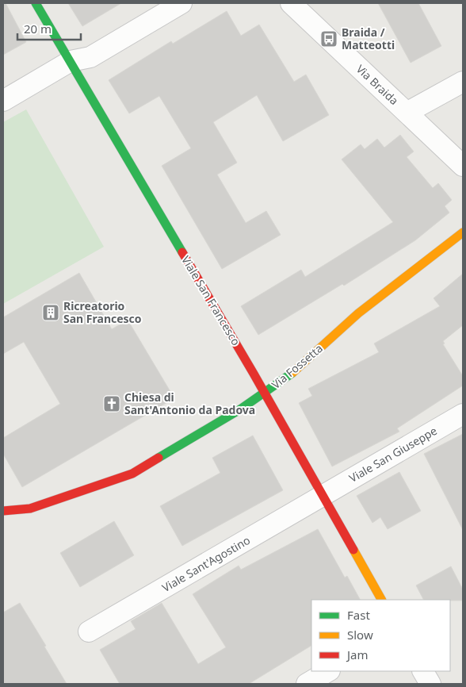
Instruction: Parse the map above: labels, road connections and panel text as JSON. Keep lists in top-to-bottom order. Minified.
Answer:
{"streets":{"street":["Via Braida","Viale San Francesco","Via Fossetta","Viale San Giuseppe","Viale Sant'Agostino"]},"crossings":[["Viale San Francesco","Via Fossetta"],["Viale San Francesco","Viale San Giuseppe"],["Viale San Francesco","Viale Sant'Agostino"],["Viale San Giuseppe","Viale Sant'Agostino"]],"places":{"bus stop":["Braida / Matteotti"],"building":["Ricreatorio San Francesco"],"church":["Chiesa di Sant'Antonio da Padova"]},"legend":["Fast","Slow","Jam"],"scale_bar":"20 m"}
